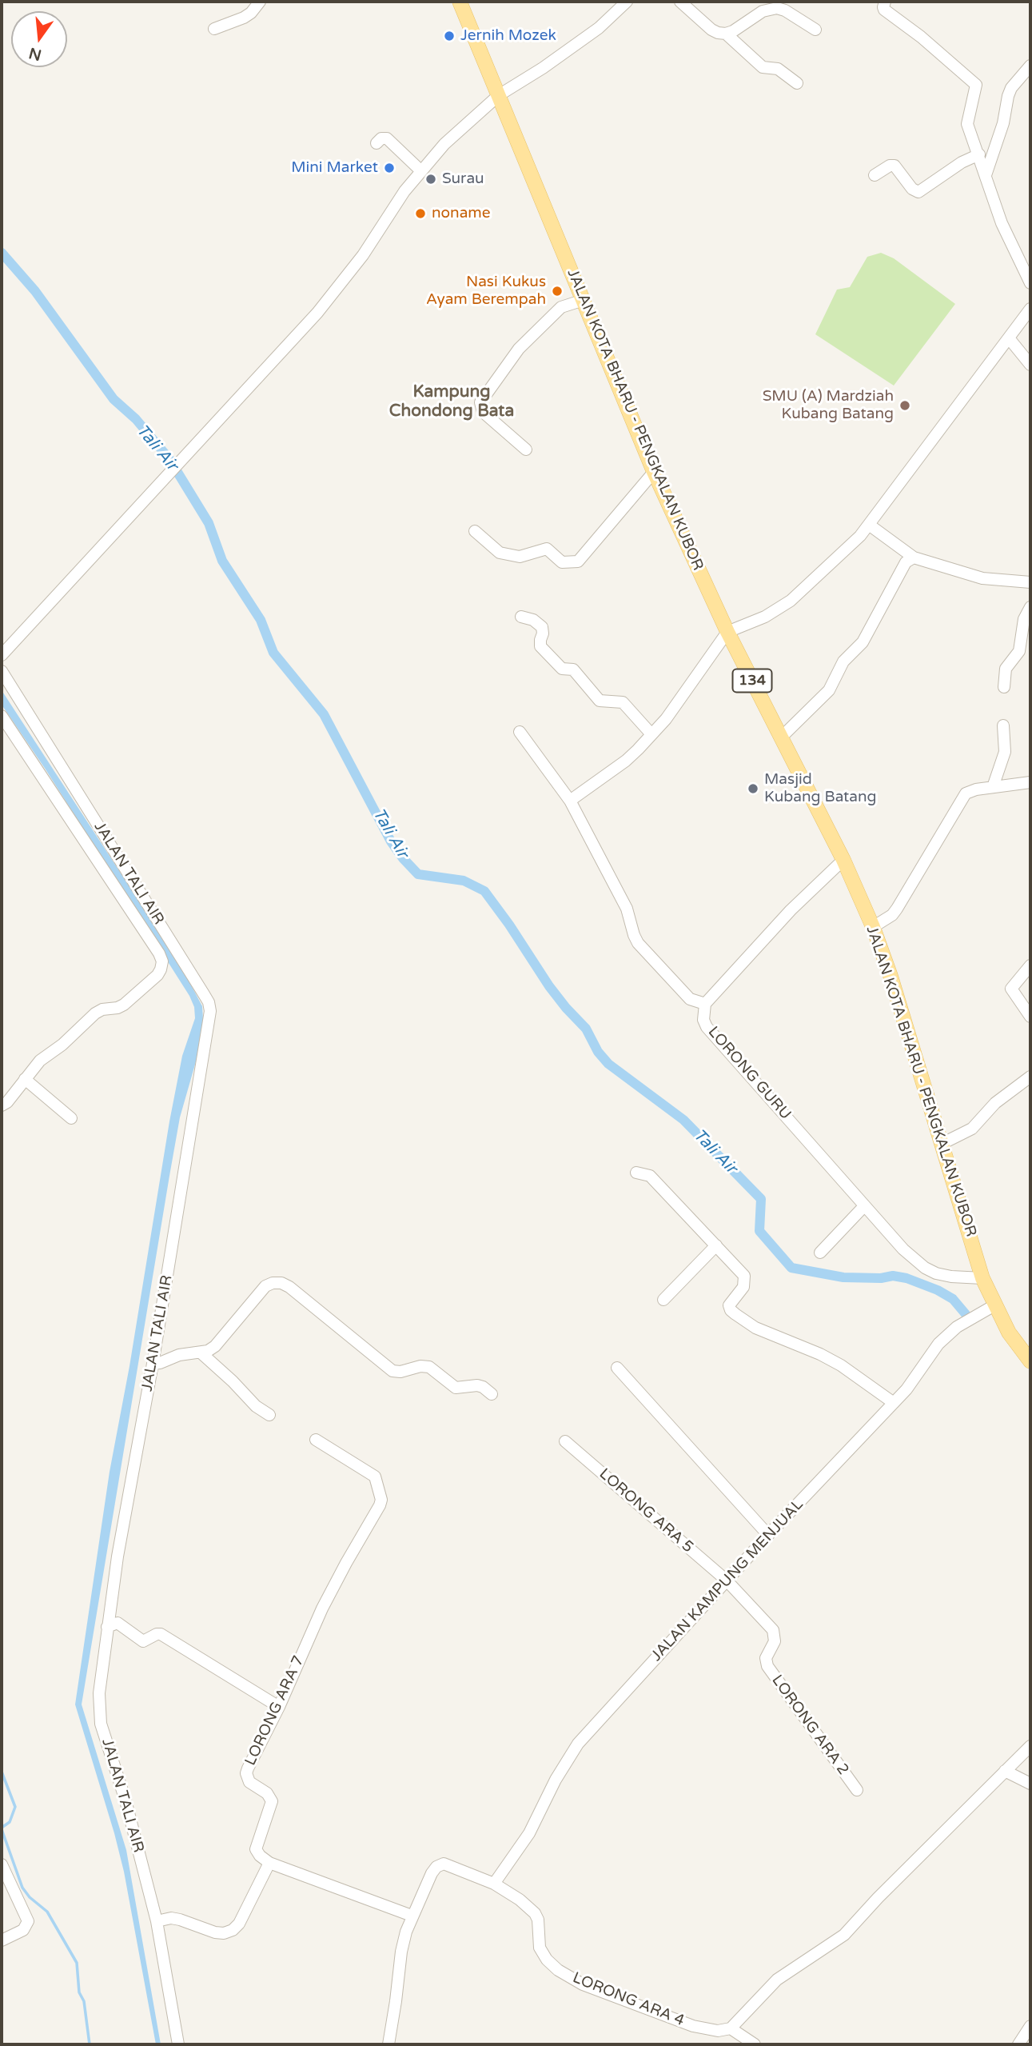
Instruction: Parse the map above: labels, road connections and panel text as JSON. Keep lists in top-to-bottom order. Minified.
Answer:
{"streets":{"main road":["JALAN KOTA BHARU - PENGKALAN KUBOR","134"],"street":["JALAN TALI AIR","LORONG GURU","LORONG ARA 5","JALAN KAMPUNG MENJUAL","LORONG ARA 7","LORONG ARA 2","LORONG ARA 4"]},"crossings":[["JALAN KOTA BHARU - PENGKALAN KUBOR","LORONG GURU"],["JALAN KOTA BHARU - PENGKALAN KUBOR","JALAN KAMPUNG MENJUAL"],["LORONG ARA 5","JALAN KAMPUNG MENJUAL"],["LORONG ARA 5","LORONG ARA 2"],["JALAN KAMPUNG MENJUAL","LORONG ARA 2"],["JALAN KAMPUNG MENJUAL","LORONG ARA 4"]],"districts":["Kampung Chondong Bata"],"water":["Tali Air"],"places":["Jernih Mozek","Mini Market","Surau","noname","Nasi Kukus Ayam Berempah","SMU (A) Mardziah Kubang Batang","Masjid Kubang Batang"],"north":"bottom"}
